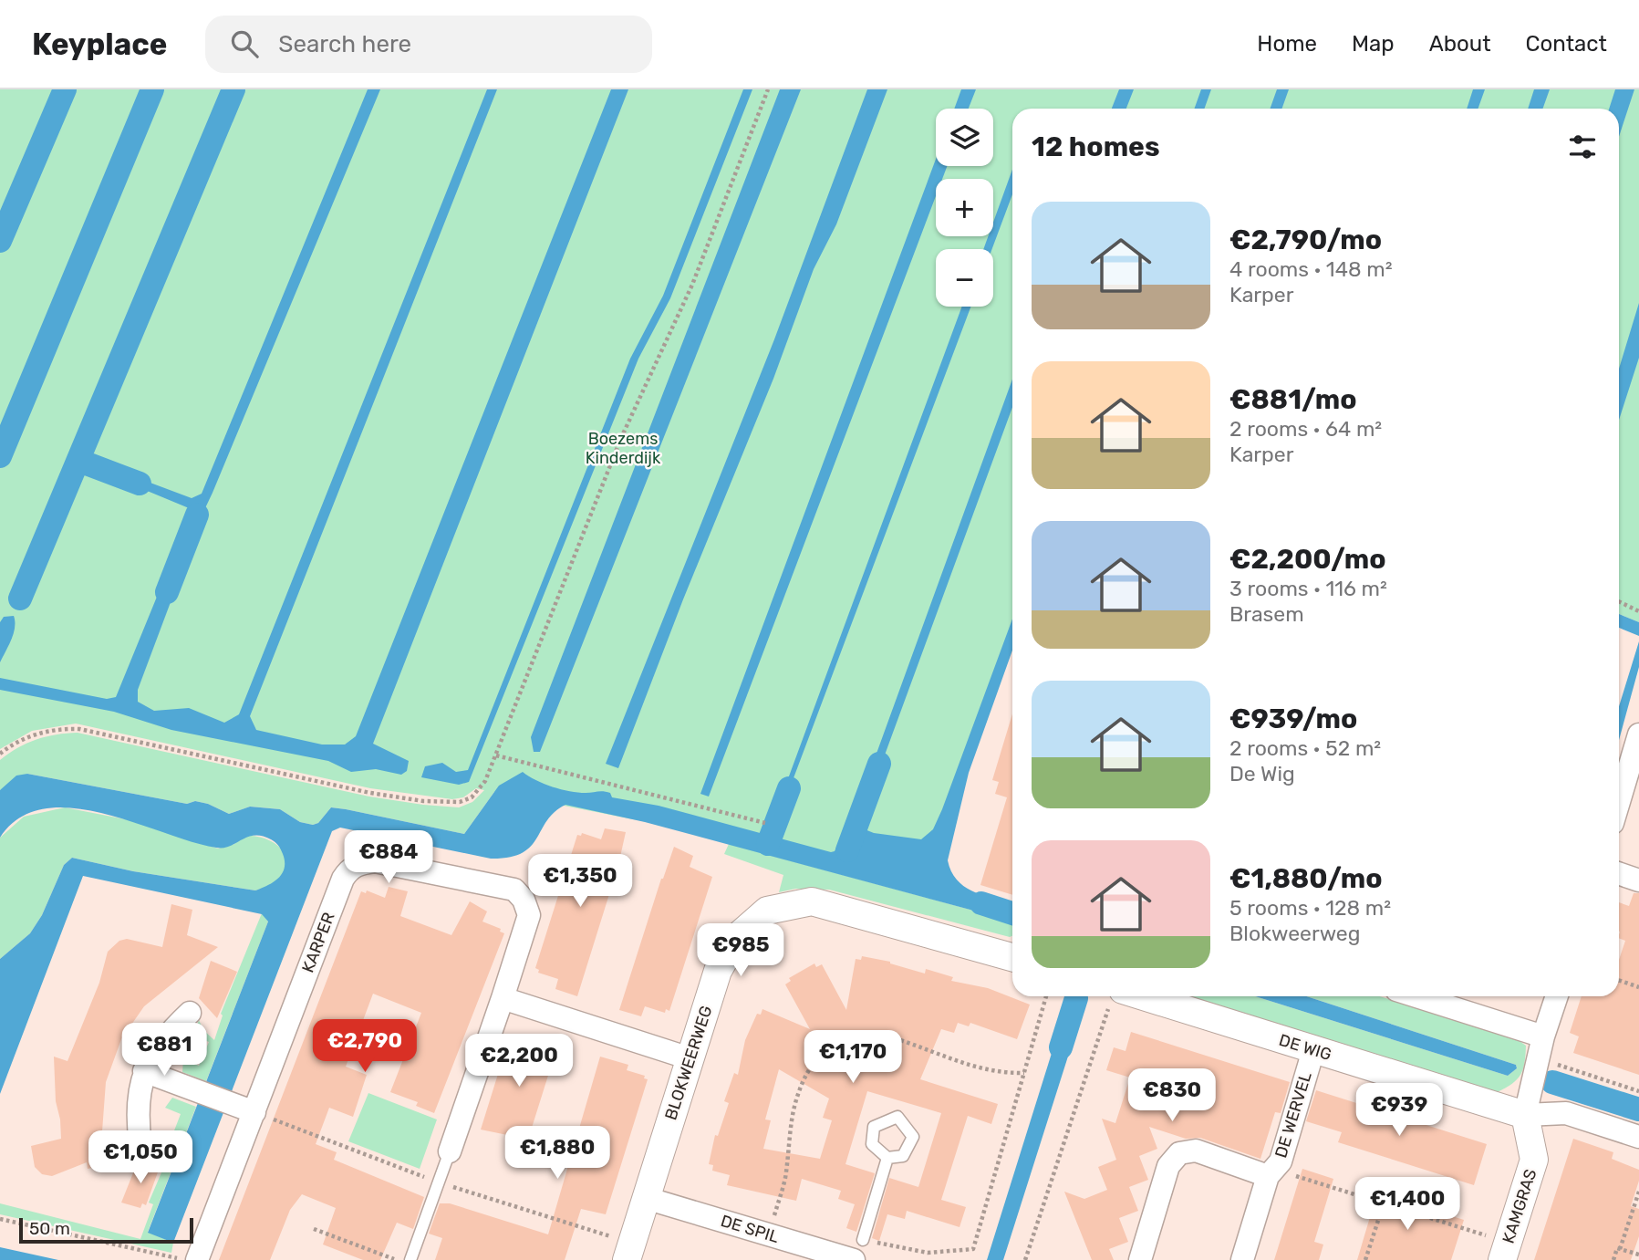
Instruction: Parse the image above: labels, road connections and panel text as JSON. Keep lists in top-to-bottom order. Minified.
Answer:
{"streets":{"street":["KARPER","DE WIG","BLOKWEERWEG","DE WERVEL","KAMGRAS","DE SPIL"]},"crossings":[["DE WIG","DE WERVEL"],["DE WIG","KAMGRAS"],["BLOKWEERWEG","DE SPIL"]],"parks":["Boezems Kinderdijk"],"scale_bar":"50 m","page":{"header":"Keyplace","search":"Search here","nav":["Home","Map","About","Contact"],"map_buttons":["+","−"],"heading":"12 homes","list":[{"name":"€2,790/mo","note":"4 rooms · 148 m² · Karper"},{"name":"€881/mo","note":"2 rooms · 64 m² · Karper"},{"name":"€2,200/mo","note":"3 rooms · 116 m² · Brasem"},{"name":"€939/mo","note":"2 rooms · 52 m² · De Wig"},{"name":"€1,880/mo","note":"5 rooms · 128 m² · Blokweerweg"}],"price":["€884","€1,350","€985","€2,790","€881","€1,170","€2,200","€830","€939","€1,880","€1,050","€1,400"],"scale":"50 m"}}
